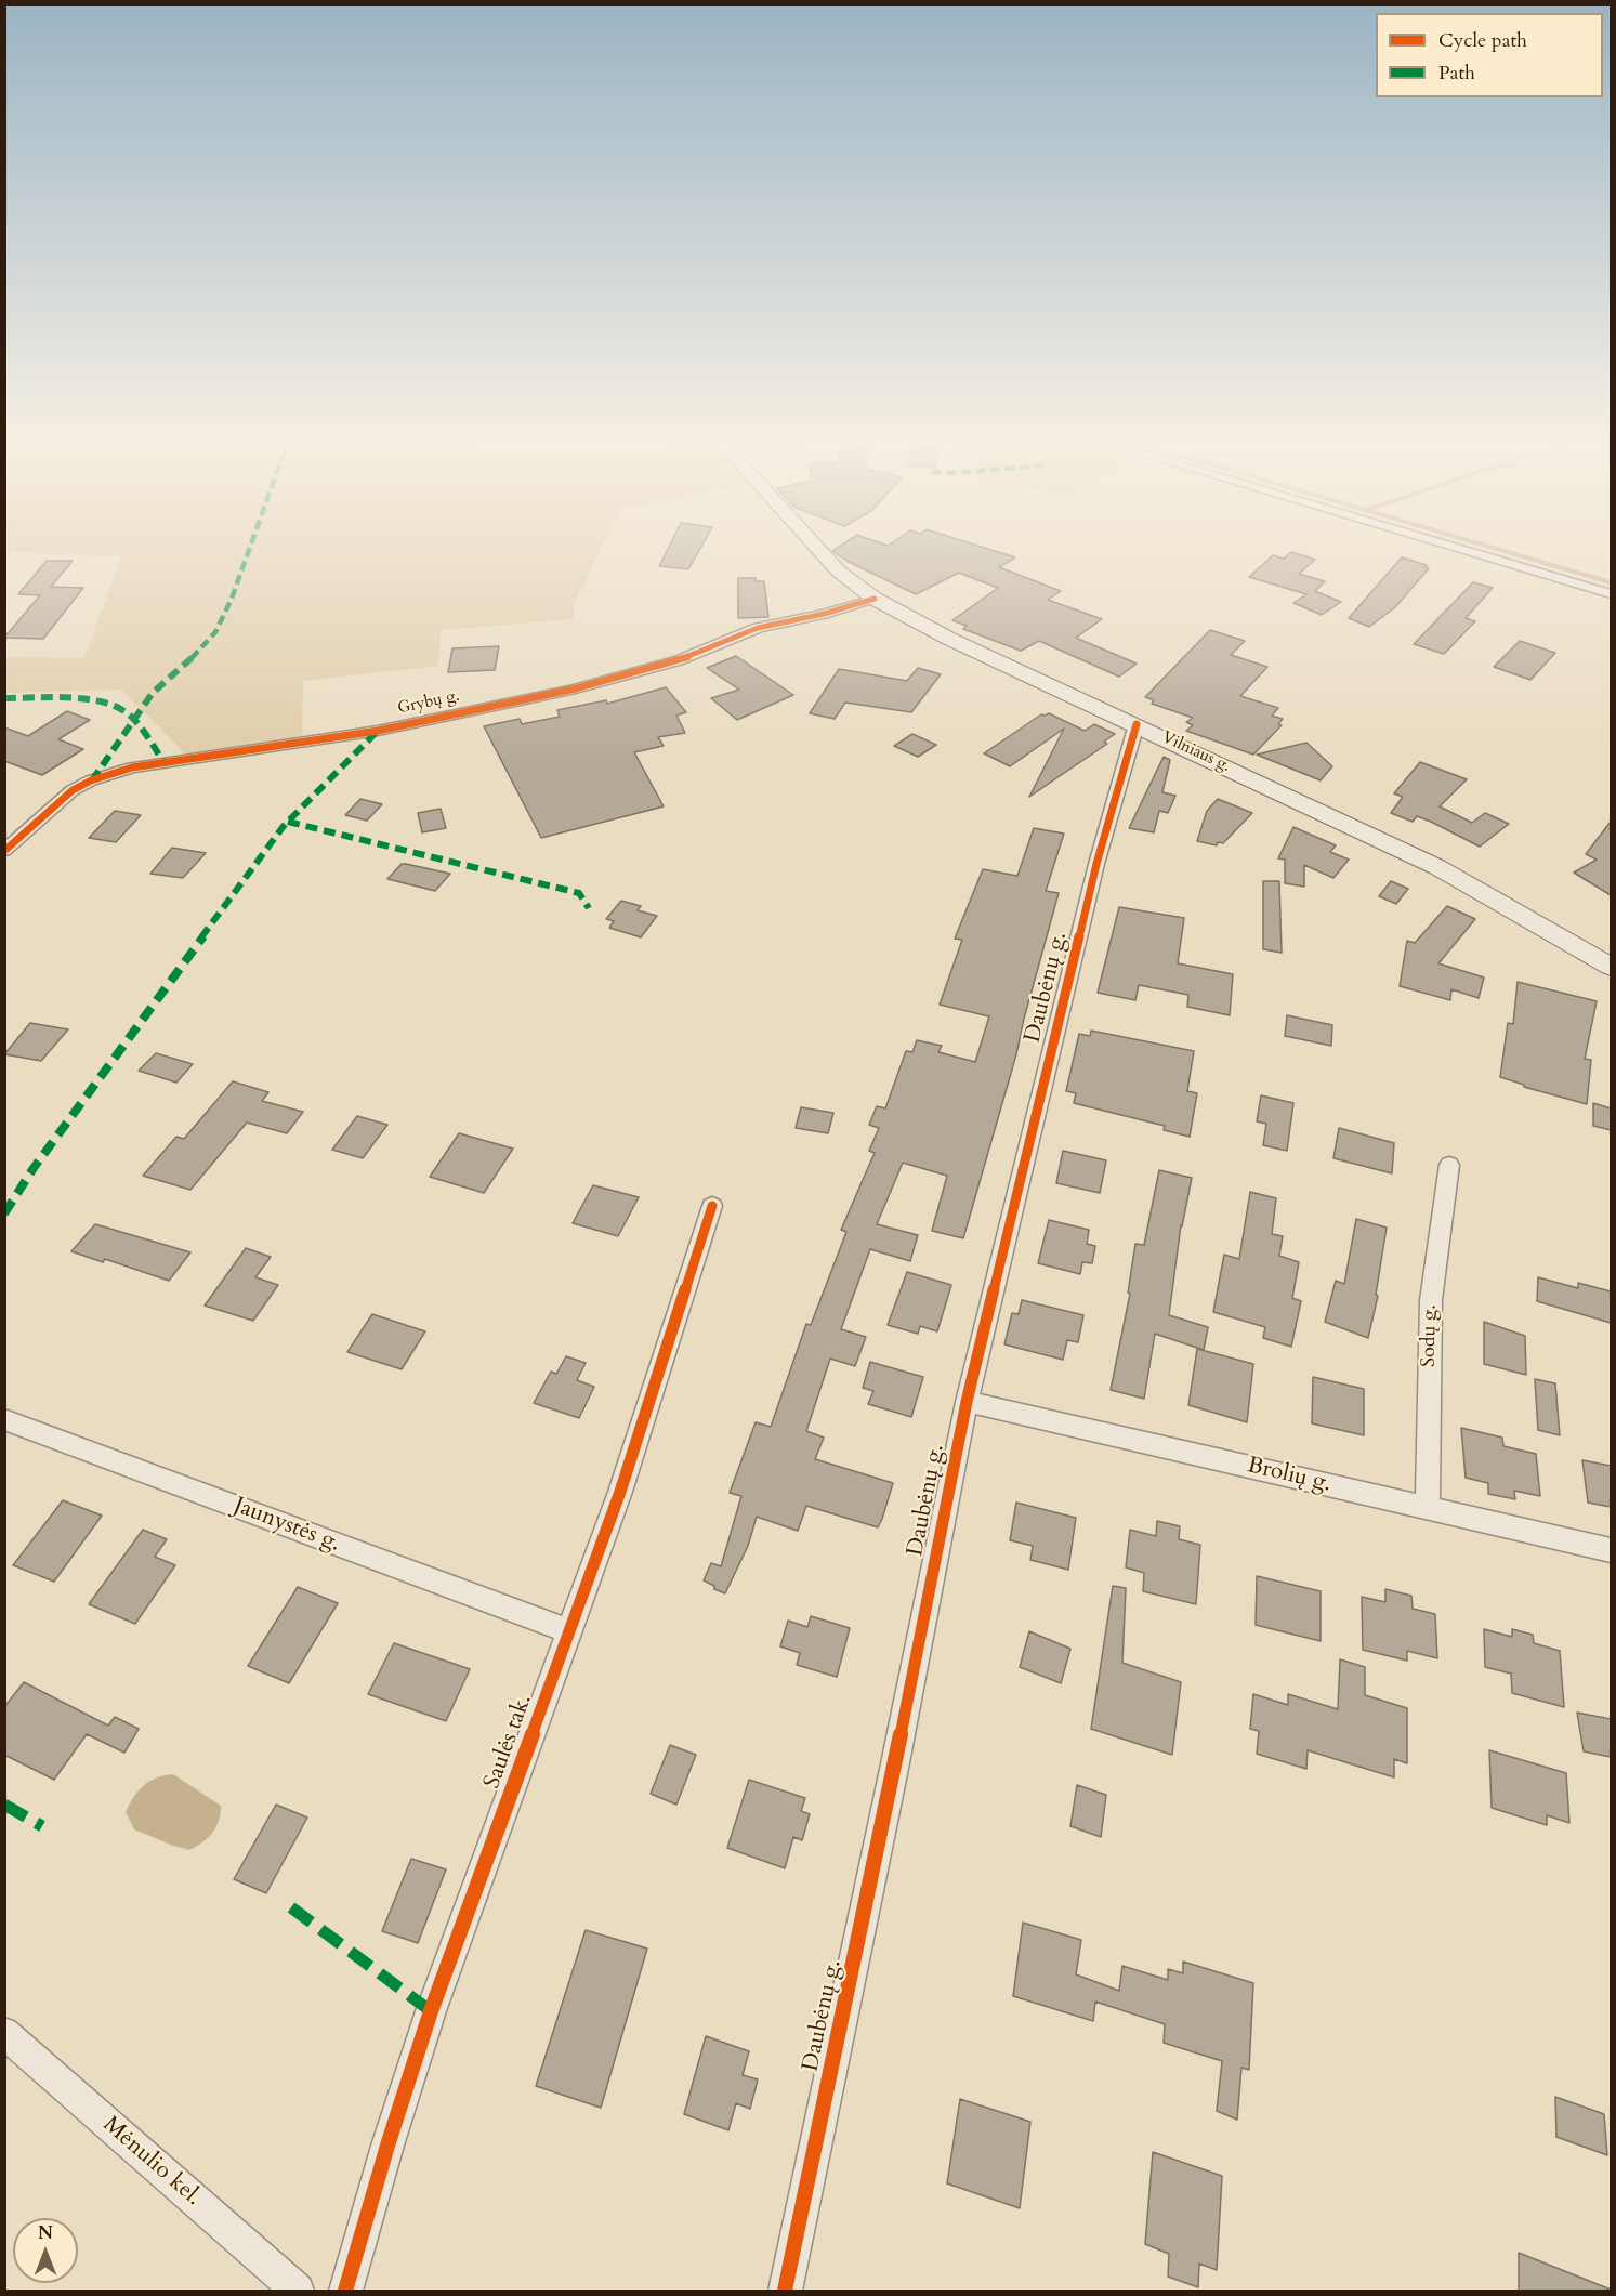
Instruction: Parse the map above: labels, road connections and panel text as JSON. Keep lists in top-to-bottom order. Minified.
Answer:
{"streets":{"main road":["Vilniaus g."],"street":["Grybų g.","Daubėnų g.","Sodų g.","Brolių g.","Jaunystės g.","Saulės tak.","Mėnulio kel."]},"crossings":[["Grybų g.","Vilniaus g."],["Vilniaus g.","Daubėnų g."],["Daubėnų g.","Brolių g."],["Sodų g.","Brolių g."],["Jaunystės g.","Saulės tak."]],"legend":["Cycle path","Path"],"north":"top"}
